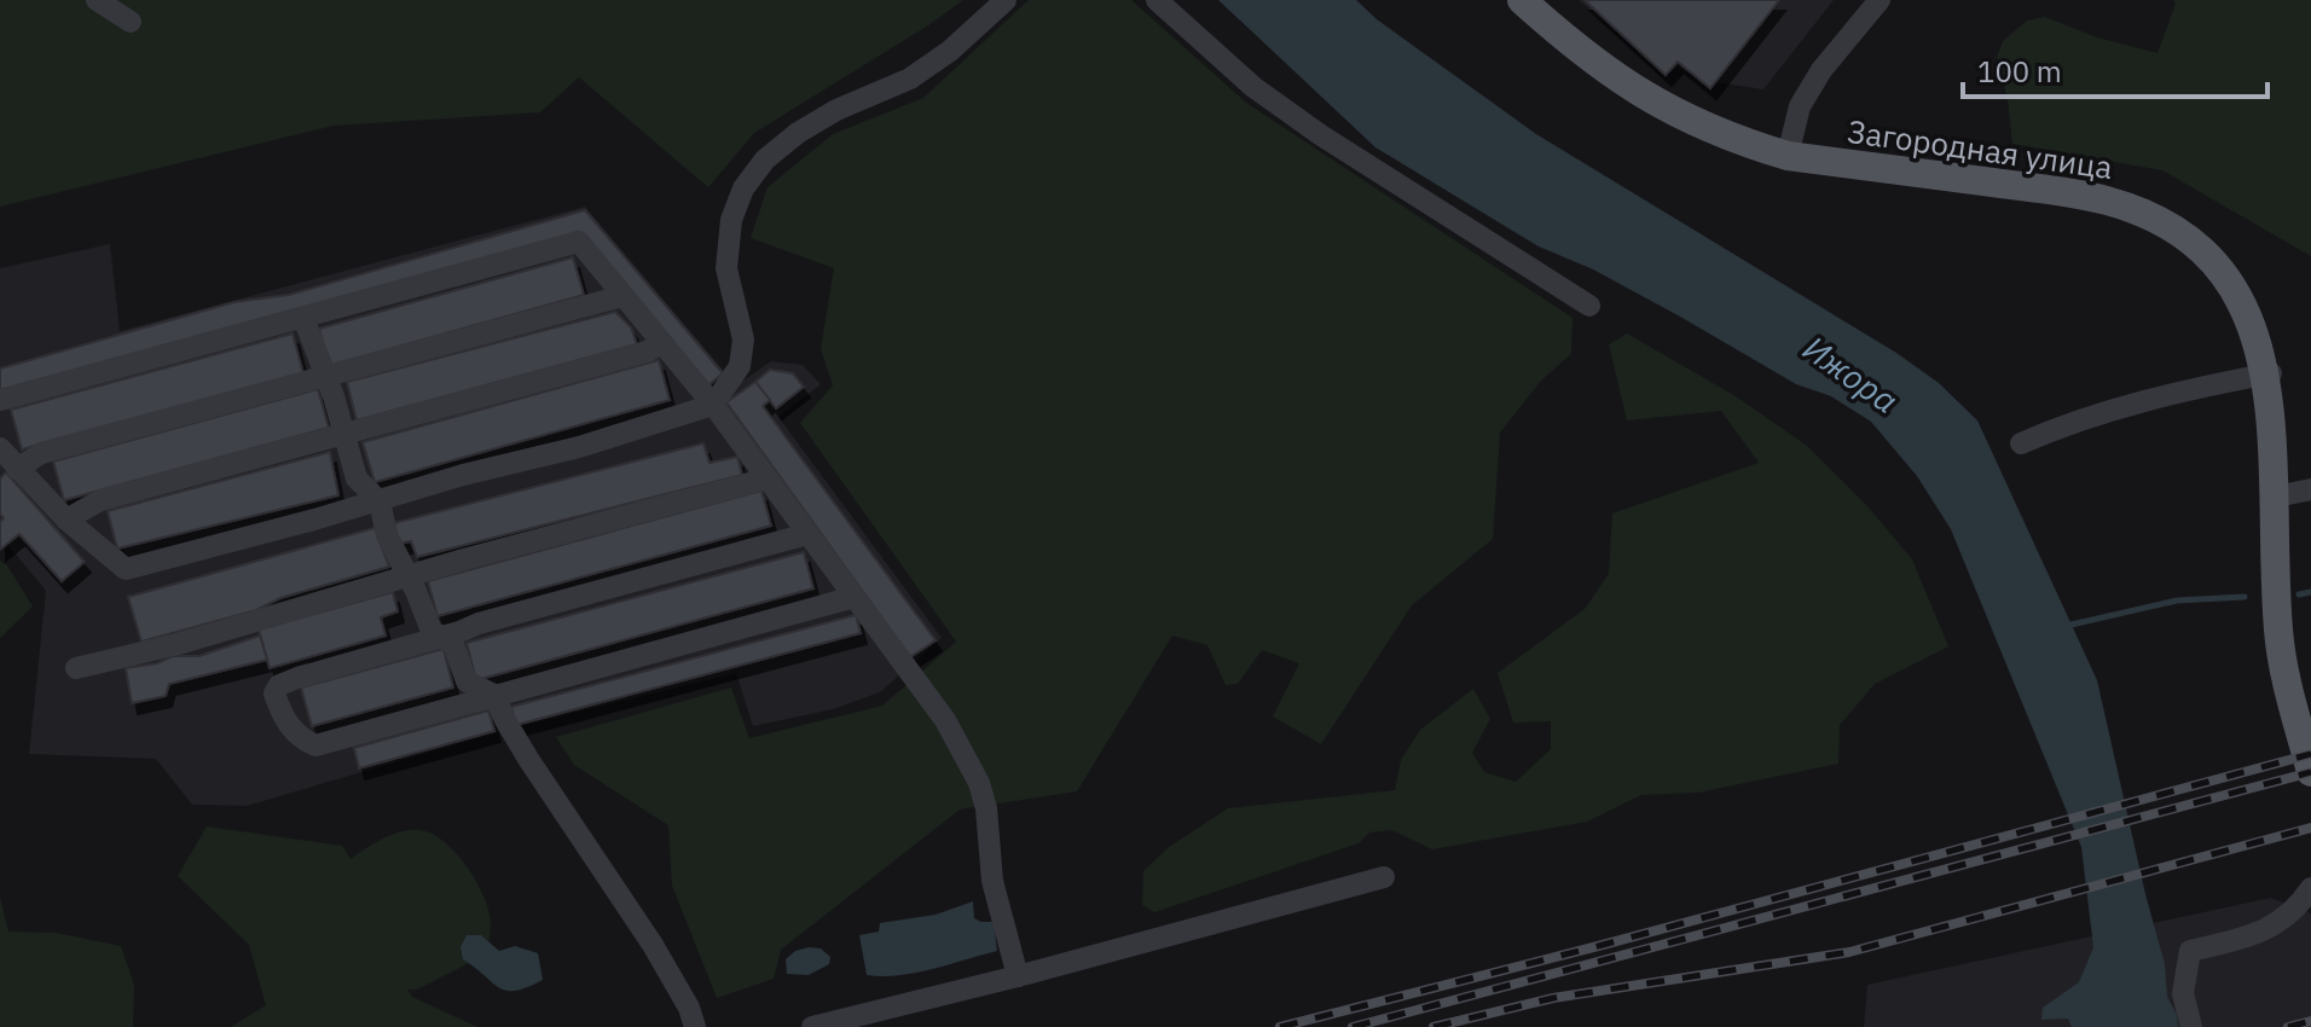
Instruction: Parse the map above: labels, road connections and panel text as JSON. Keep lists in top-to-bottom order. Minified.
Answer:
{"streets":{"main road":["Загородная улица"]},"water":["Ижора"],"scale_bar":"100 m"}
